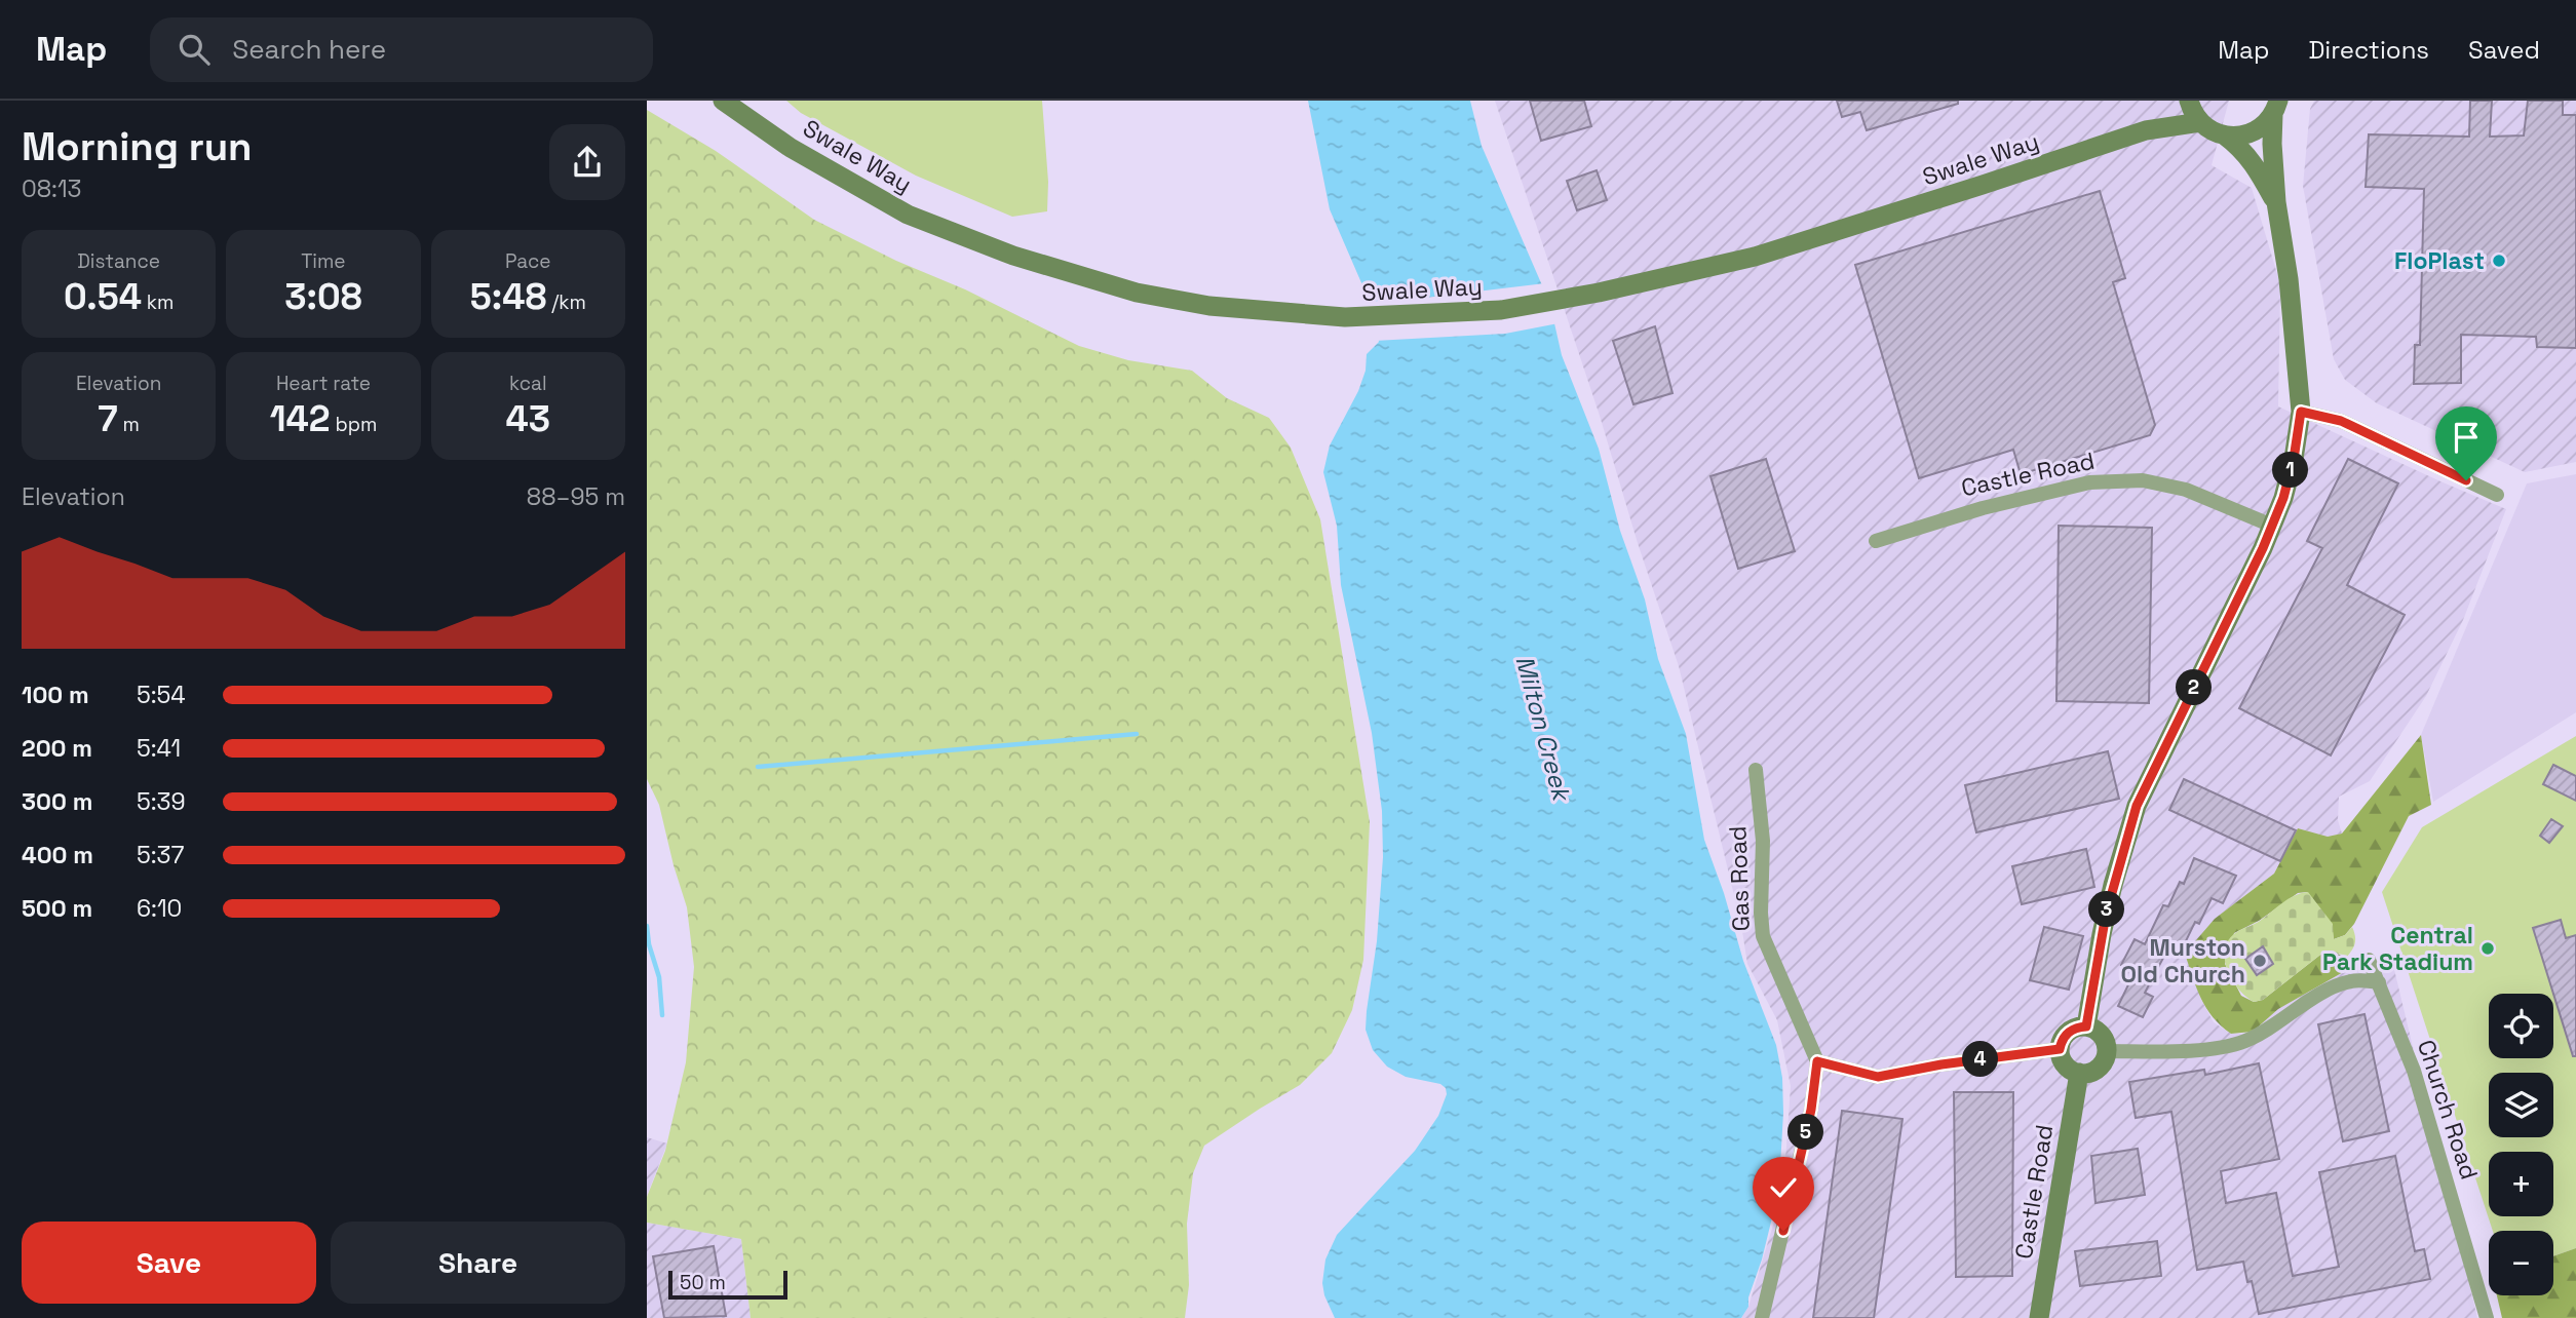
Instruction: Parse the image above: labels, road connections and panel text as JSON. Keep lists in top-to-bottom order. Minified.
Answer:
{"streets":{"main road":["Swale Way","Castle Road"],"street":["Gas Road","Church Road"]},"water":["Milton Creek"],"places":["FloPlast","Central Park Stadium","Murston Old Church"],"scale_bar":"50 m","page":{"header":"Map","search":"Search here","nav":["Map","Directions","Saved"],"heading":["Morning run","08:13"],"stats":[["Distance","0.54 km"],["Time","3:08"],["Pace","5:48 /km"],["Elevation","7 m"],["Heart rate","142 bpm"],["kcal","43"]],"pins":["1","2","3","4","5"],"chart":["Elevation","88–95 m"],"list":[{"name":"100 m","note":"5:54"},{"name":"200 m","note":"5:41"},{"name":"300 m","note":"5:39"},{"name":"400 m","note":"5:37"},{"name":"500 m","note":"6:10"}],"map_buttons":["+","−"],"buttons":["Save","Share"],"scale":"50 m"}}
